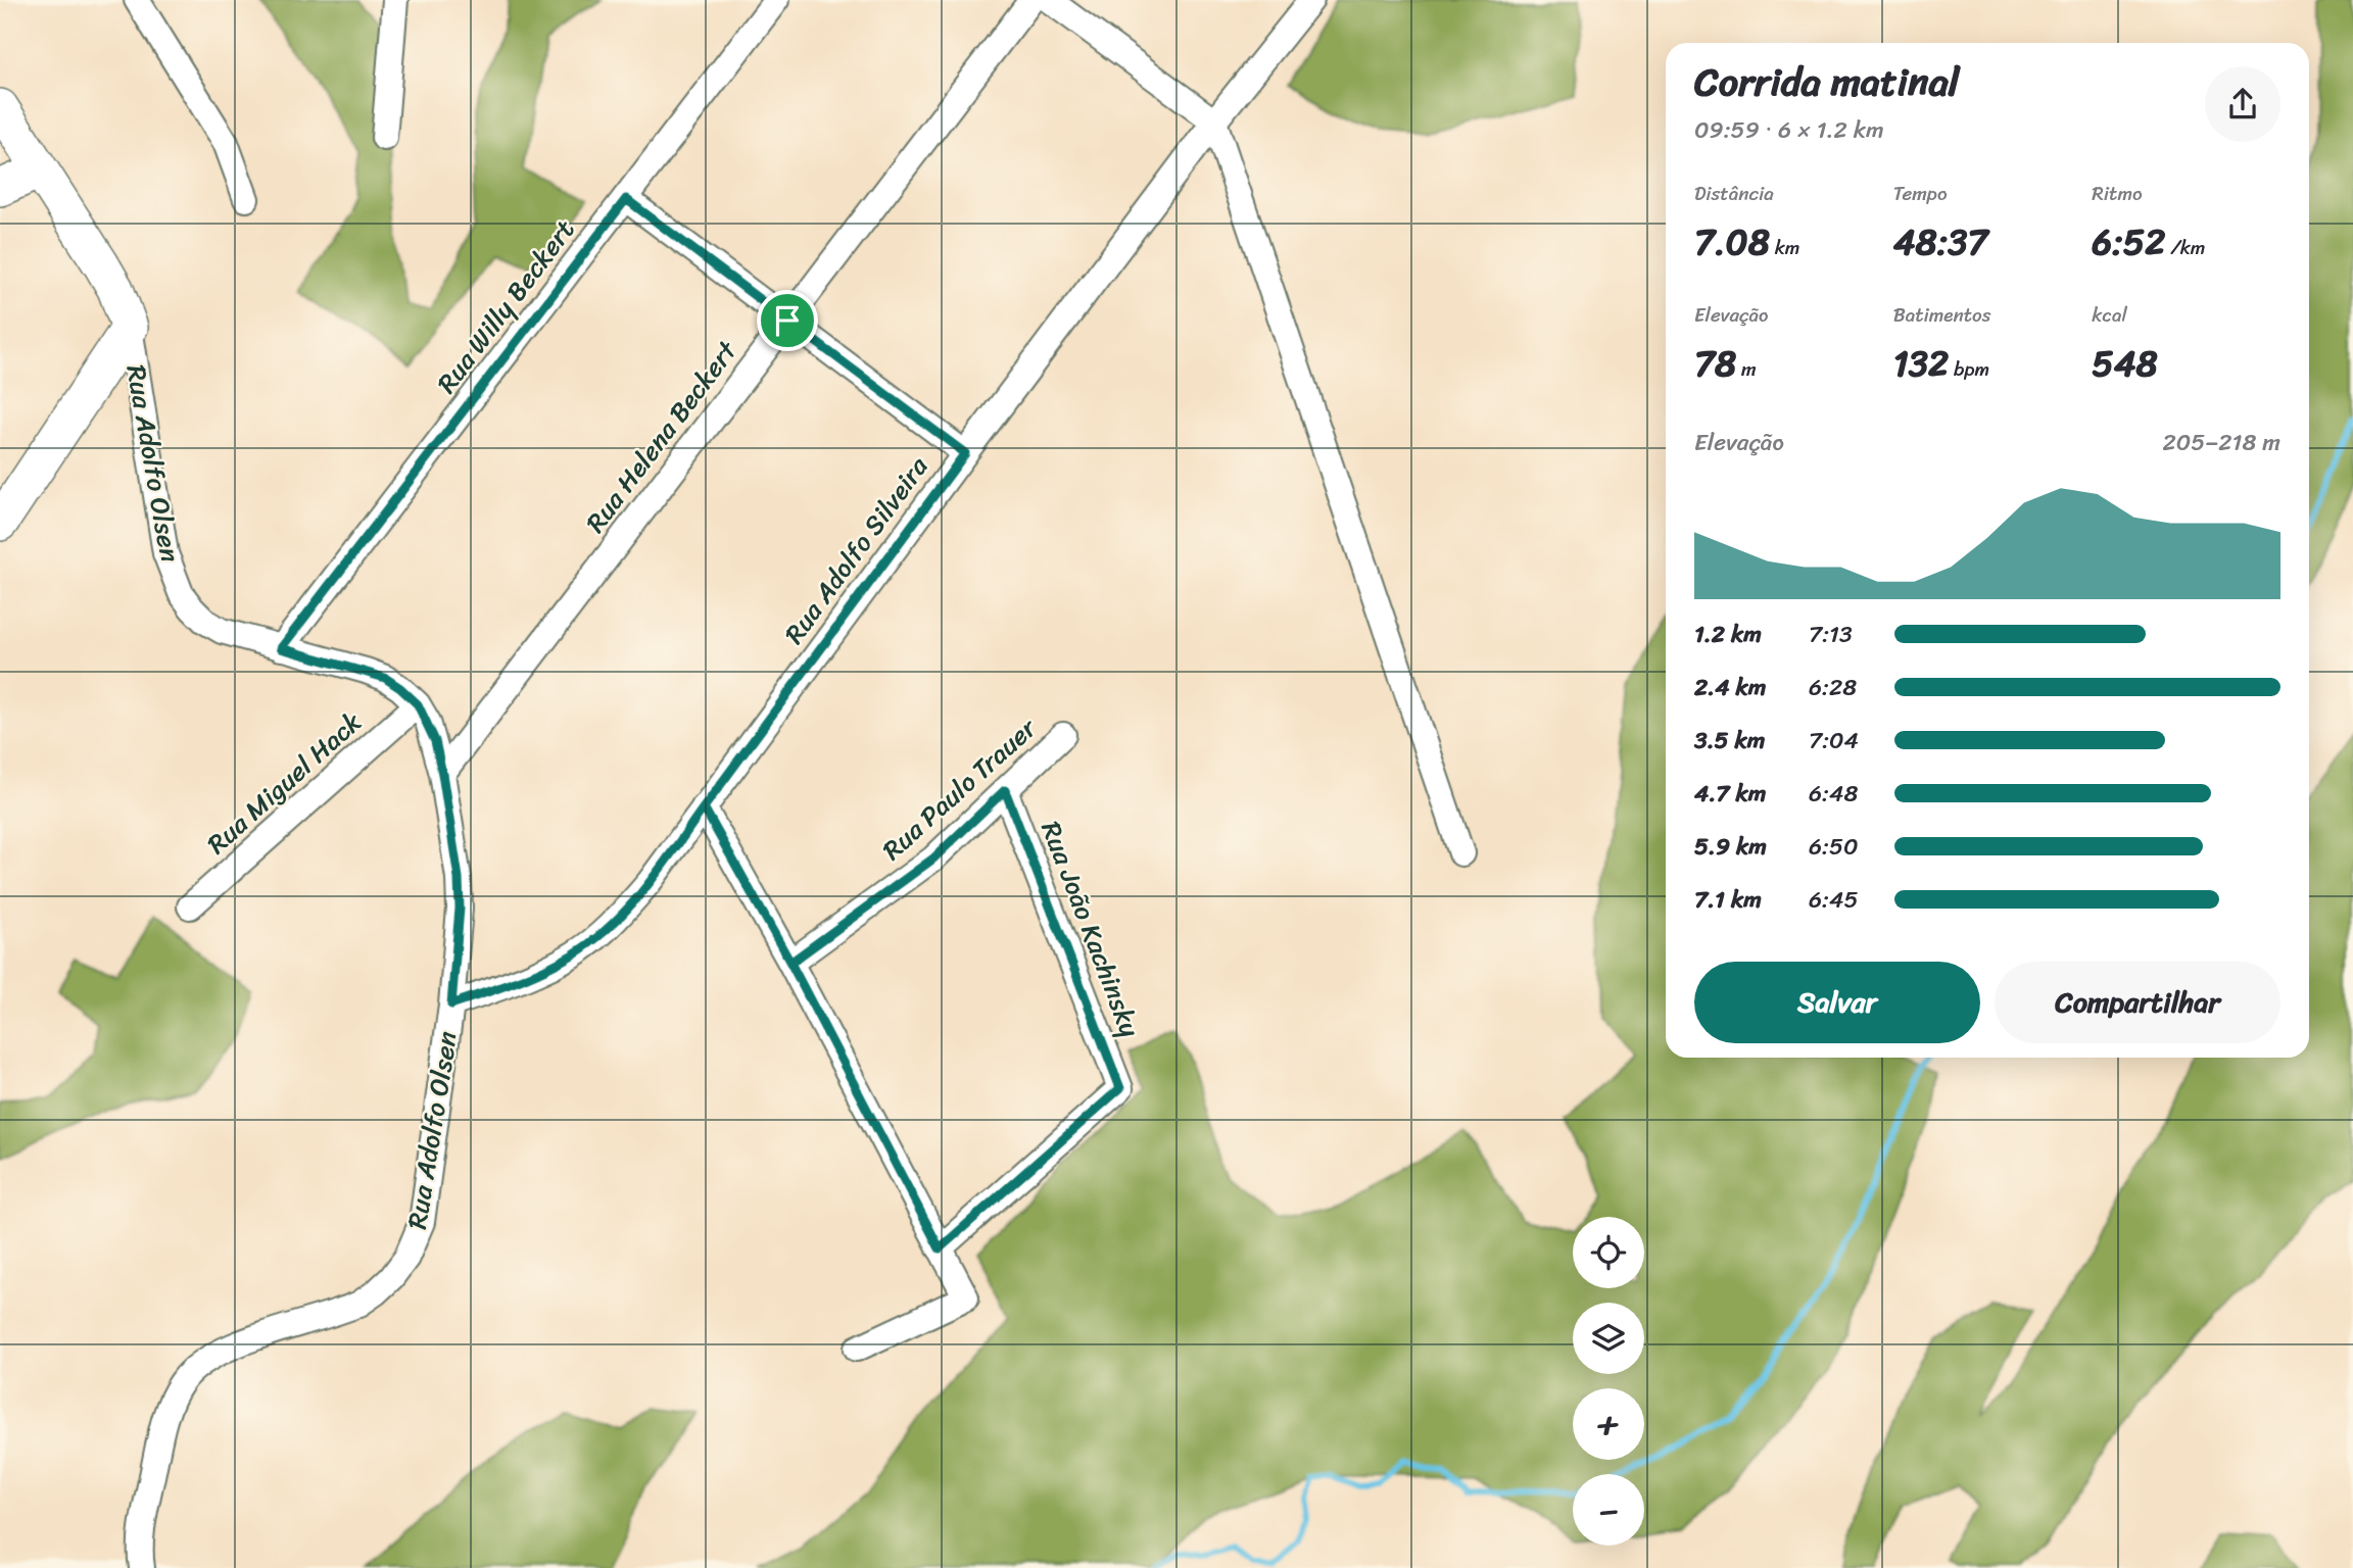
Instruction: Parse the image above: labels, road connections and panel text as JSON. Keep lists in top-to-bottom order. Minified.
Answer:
{"streets":{"main road":["Rua Adolfo Olsen"],"street":["Rua Willy Beckert","Rua Helena Beckert","Rua Adolfo Silveira","Rua Miguel Hack","Rua Paulo Trauer","Rua João Kachinsky"]},"crossings":[["Rua Willy Beckert","Rua Adolfo Olsen"],["Rua Helena Beckert","Rua Adolfo Olsen"],["Rua Adolfo Olsen","Rua Adolfo Silveira"],["Rua Adolfo Olsen","Rua Miguel Hack"],["Rua Paulo Trauer","Rua João Kachinsky"]],"page":{"heading":["Corrida matinal","09:59 · 6 × 1.2 km"],"stats":[["Distância","7.08 km"],["Tempo","48:37"],["Ritmo","6:52 /km"],["Elevação","78 m"],["Batimentos","132 bpm"],["kcal","548"]],"chart":["Elevação","205–218 m"],"list":[{"name":"1.2 km","note":"7:13"},{"name":"2.4 km","note":"6:28"},{"name":"3.5 km","note":"7:04"},{"name":"4.7 km","note":"6:48"},{"name":"5.9 km","note":"6:50"},{"name":"7.1 km","note":"6:45"}],"buttons":["Salvar","Compartilhar"],"map_buttons":["+","−"]}}
